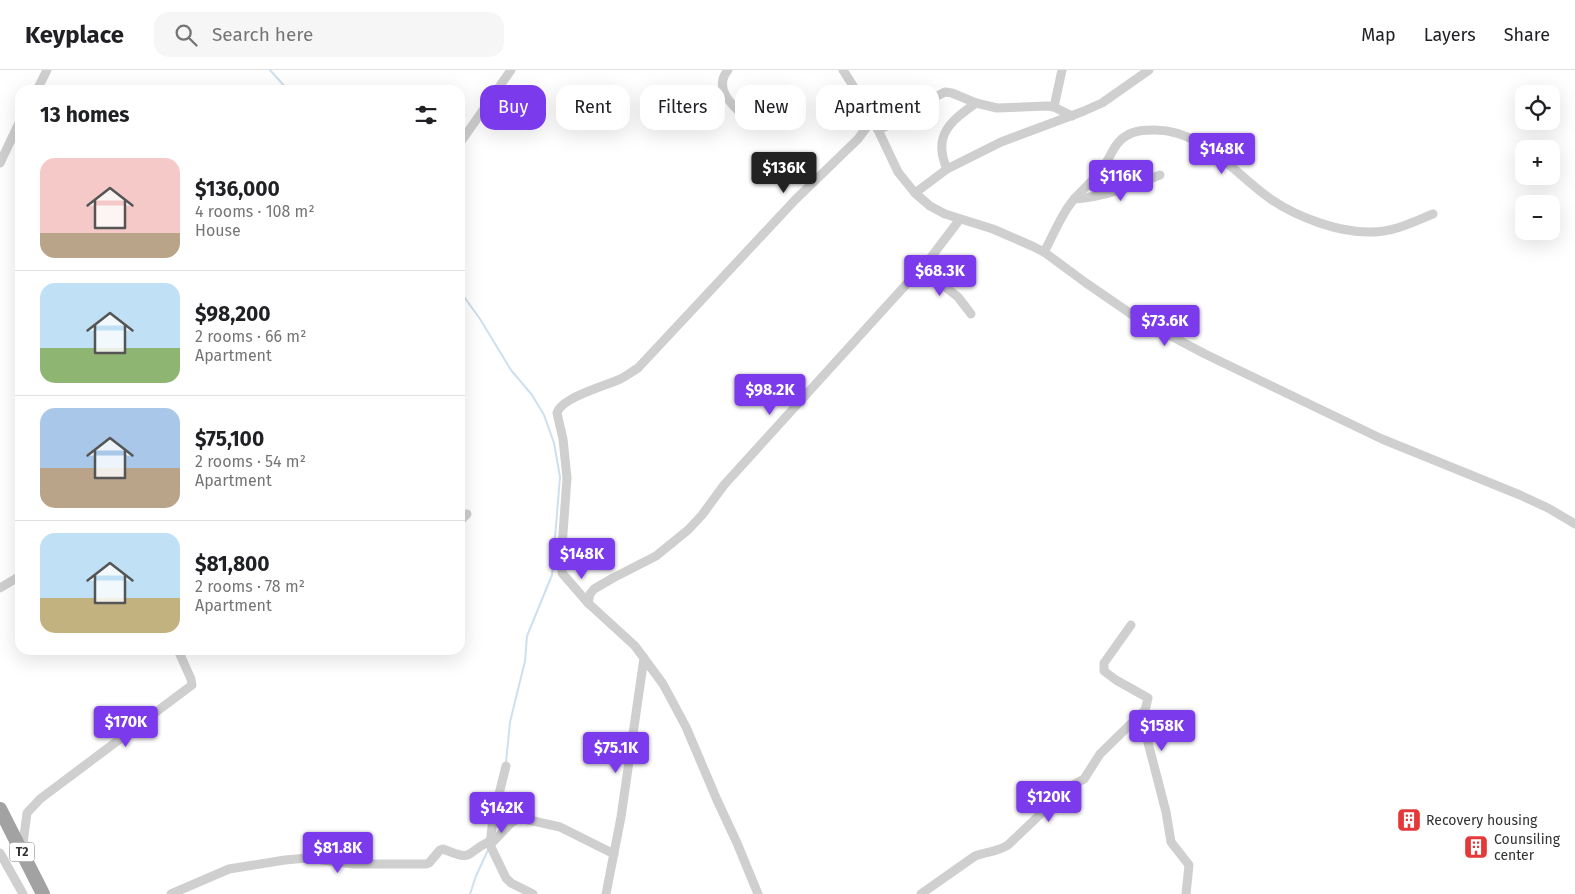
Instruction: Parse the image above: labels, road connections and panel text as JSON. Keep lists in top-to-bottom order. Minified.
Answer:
{"streets":{"highway":["T2"]},"places":{"building":["Recovery housing","Counsiling center"]},"page":{"header":"Keyplace","search":"Search here","nav":["Map","Layers","Share"],"map_buttons":["+","−"],"chip":["Buy","Rent","Filters","New","Apartment"],"heading":"13 homes","price":["$148K","$136K","$116K","$68.3K","$73.6K","$98.2K","$148K","$170K","$158K","$75.1K","$120K","$142K","$81.8K"],"list":[{"name":"$136,000","note":"4 rooms · 108 m² · House"},{"name":"$98,200","note":"2 rooms · 66 m² · Apartment"},{"name":"$75,100","note":"2 rooms · 54 m² · Apartment"},{"name":"$81,800","note":"2 rooms · 78 m² · Apartment"}]}}
